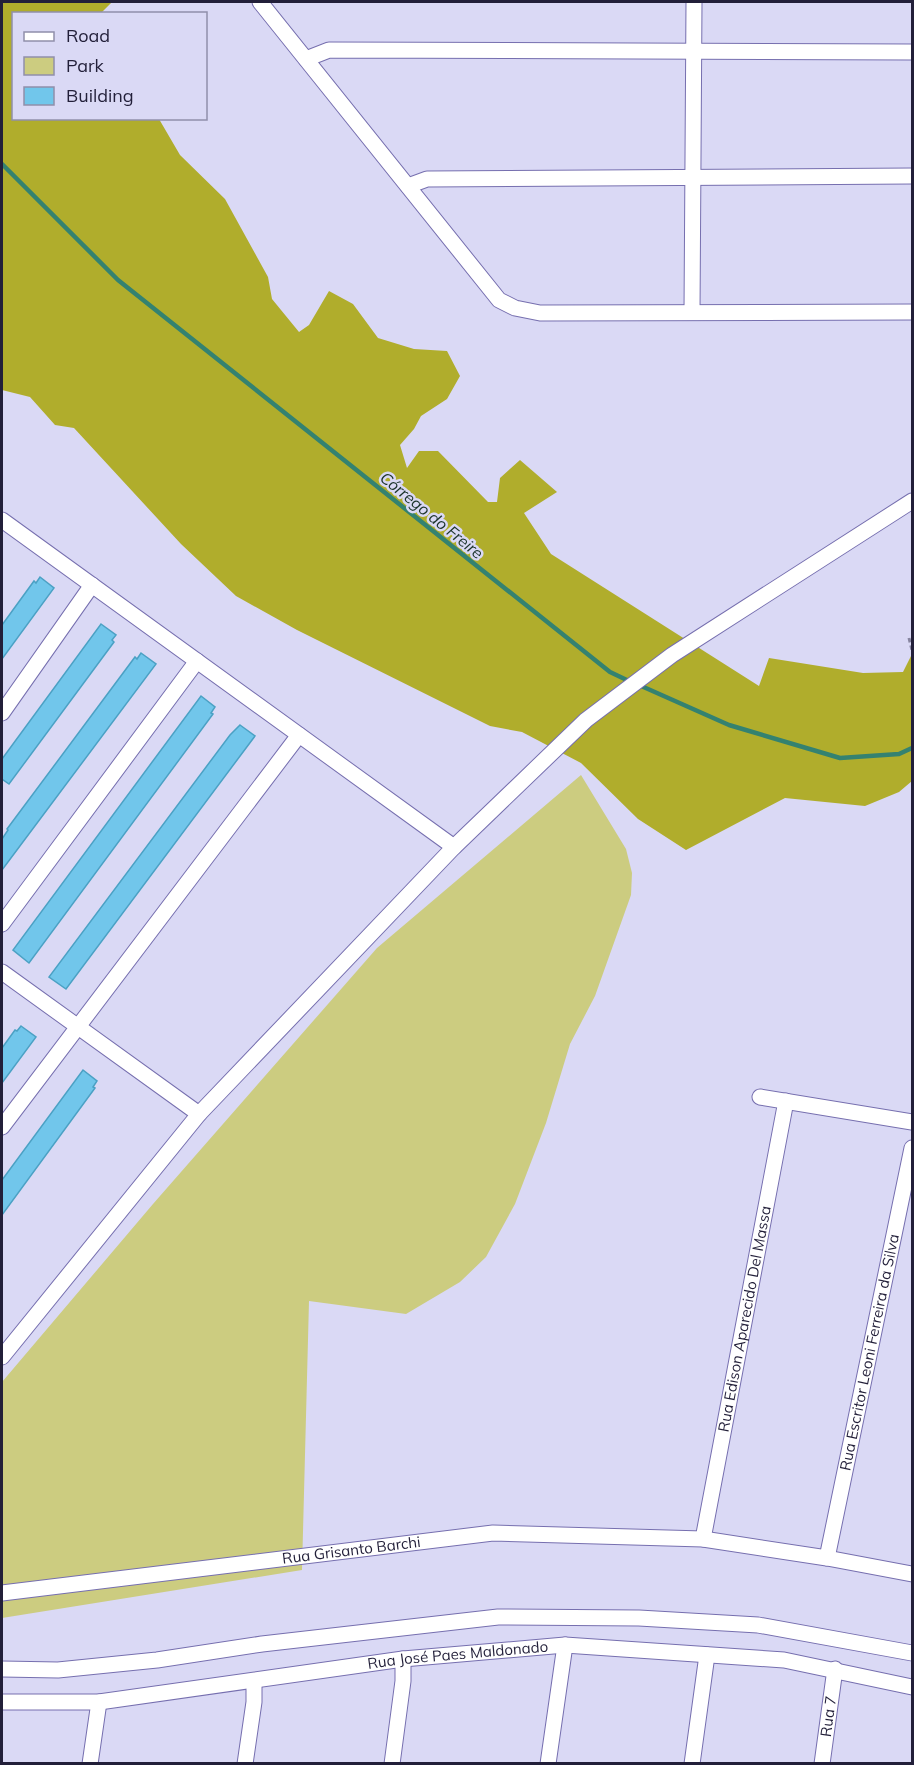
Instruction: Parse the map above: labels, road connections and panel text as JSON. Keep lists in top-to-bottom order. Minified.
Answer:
{"streets":{"street":["Rua Edison Aparecido Del Massa","Rua Escritor Leoni Ferreira da Silva","Rua Grisanto Barchi","Rua José Paes Maldonado","Rua 7"]},"crossings":[["Rua Edison Aparecido Del Massa","Rua Grisanto Barchi"],["Rua Escritor Leoni Ferreira da Silva","Rua Grisanto Barchi"],["Rua José Paes Maldonado","Rua 7"]],"water":["Córrego do Freire"],"legend":["Road","Park","Building"]}
